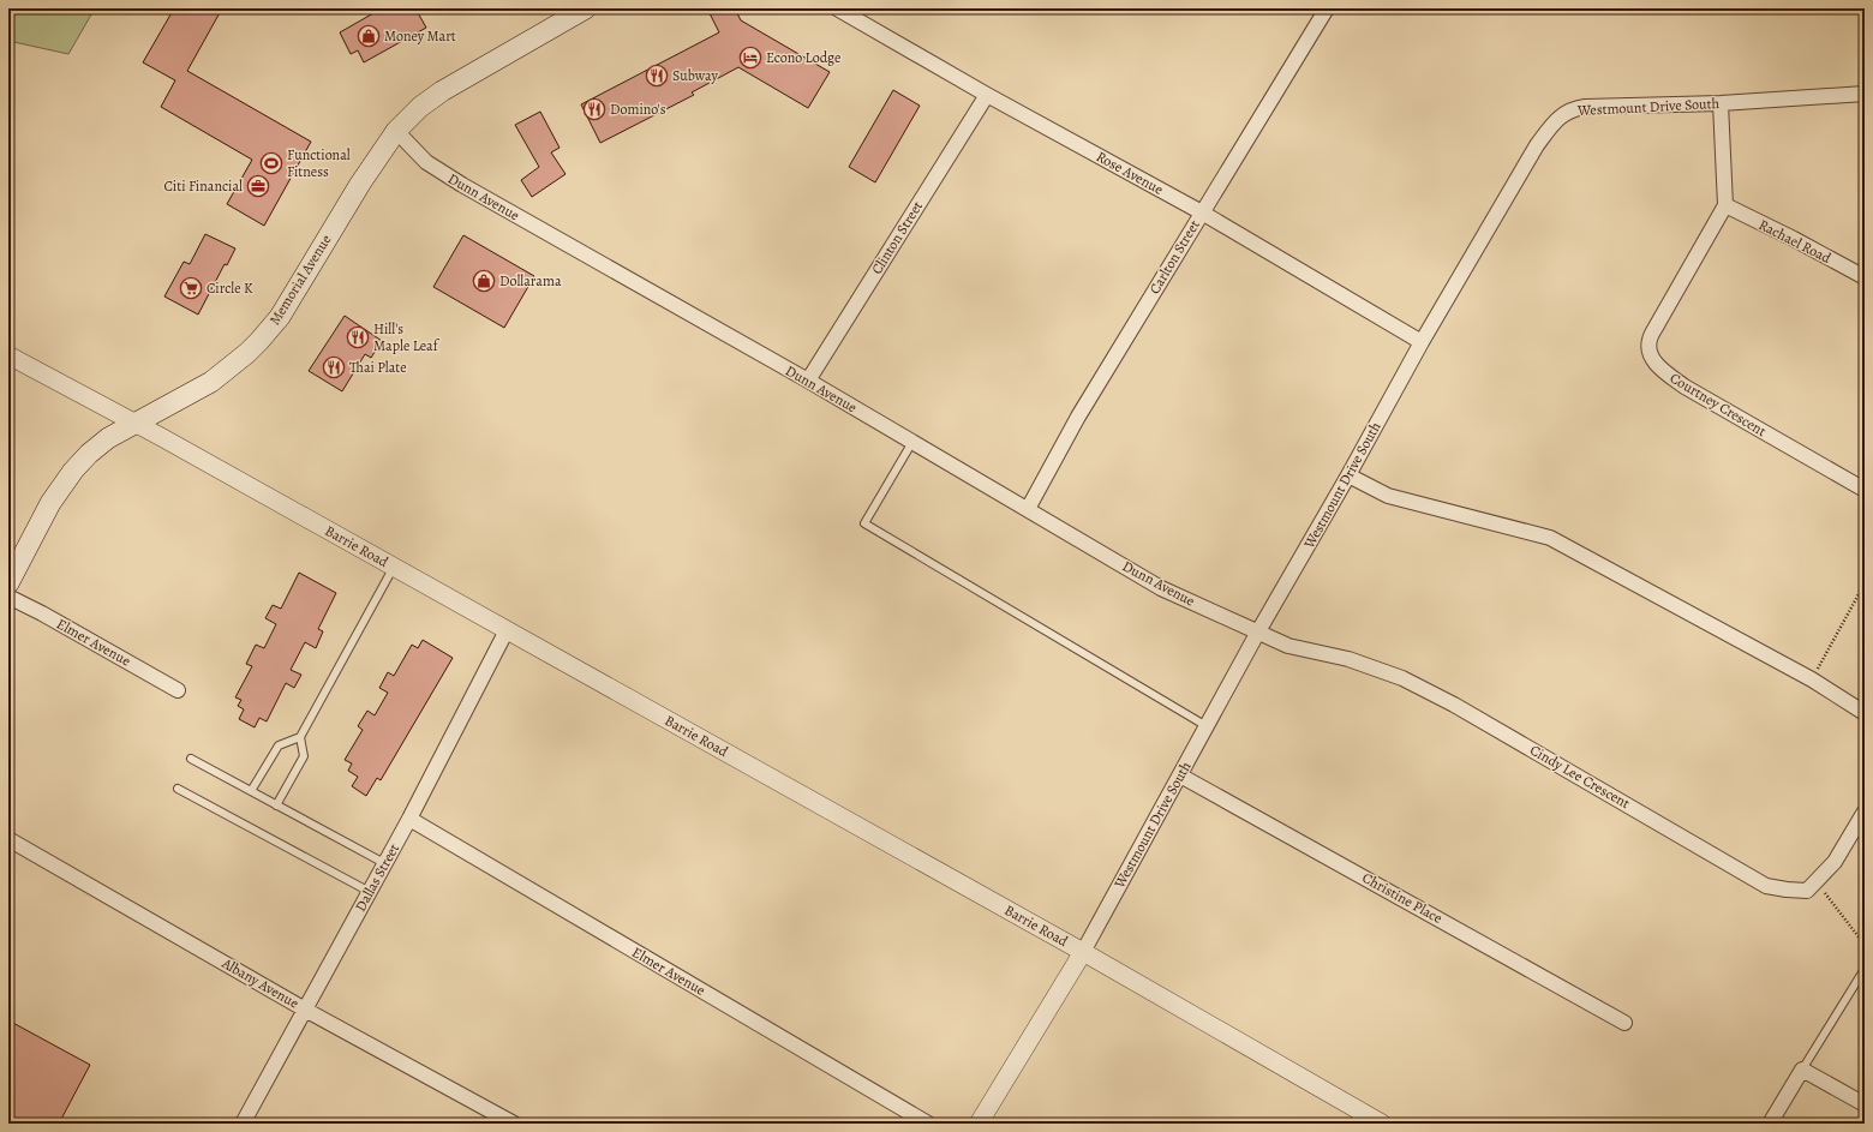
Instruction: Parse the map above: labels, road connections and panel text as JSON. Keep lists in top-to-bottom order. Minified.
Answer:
{"streets":{"main road":["Memorial Avenue"],"street":["Westmount Drive South","Rose Avenue","Dunn Avenue","Clinton Street","Rachael Road","Carlton Street","Courtney Crescent","Barrie Road","Elmer Avenue","Cindy Lee Crescent","Dallas Street","Christine Place","Albany Avenue"]},"crossings":[["Westmount Drive South","Rose Avenue"],["Westmount Drive South","Dunn Avenue"],["Westmount Drive South","Barrie Road"],["Westmount Drive South","Cindy Lee Crescent"],["Westmount Drive South","Christine Place"],["Rose Avenue","Clinton Street"],["Rose Avenue","Carlton Street"],["Dunn Avenue","Clinton Street"],["Dunn Avenue","Carlton Street"],["Dunn Avenue","Memorial Avenue"],["Dunn Avenue","Cindy Lee Crescent"],["Rachael Road","Courtney Crescent"],["Memorial Avenue","Barrie Road"],["Barrie Road","Dallas Street"],["Elmer Avenue","Dallas Street"],["Dallas Street","Albany Avenue"]],"places":{"shop":["Money Mart","Dollarama"],"hotel":["Econo Lodge"],"restaurant":["Subway","Domino's","Hill's Maple Leaf","Thai Plate"],"sports":["Functional Fitness"],"office":["Citi Financial"],"supermarket":["Circle K"]}}
